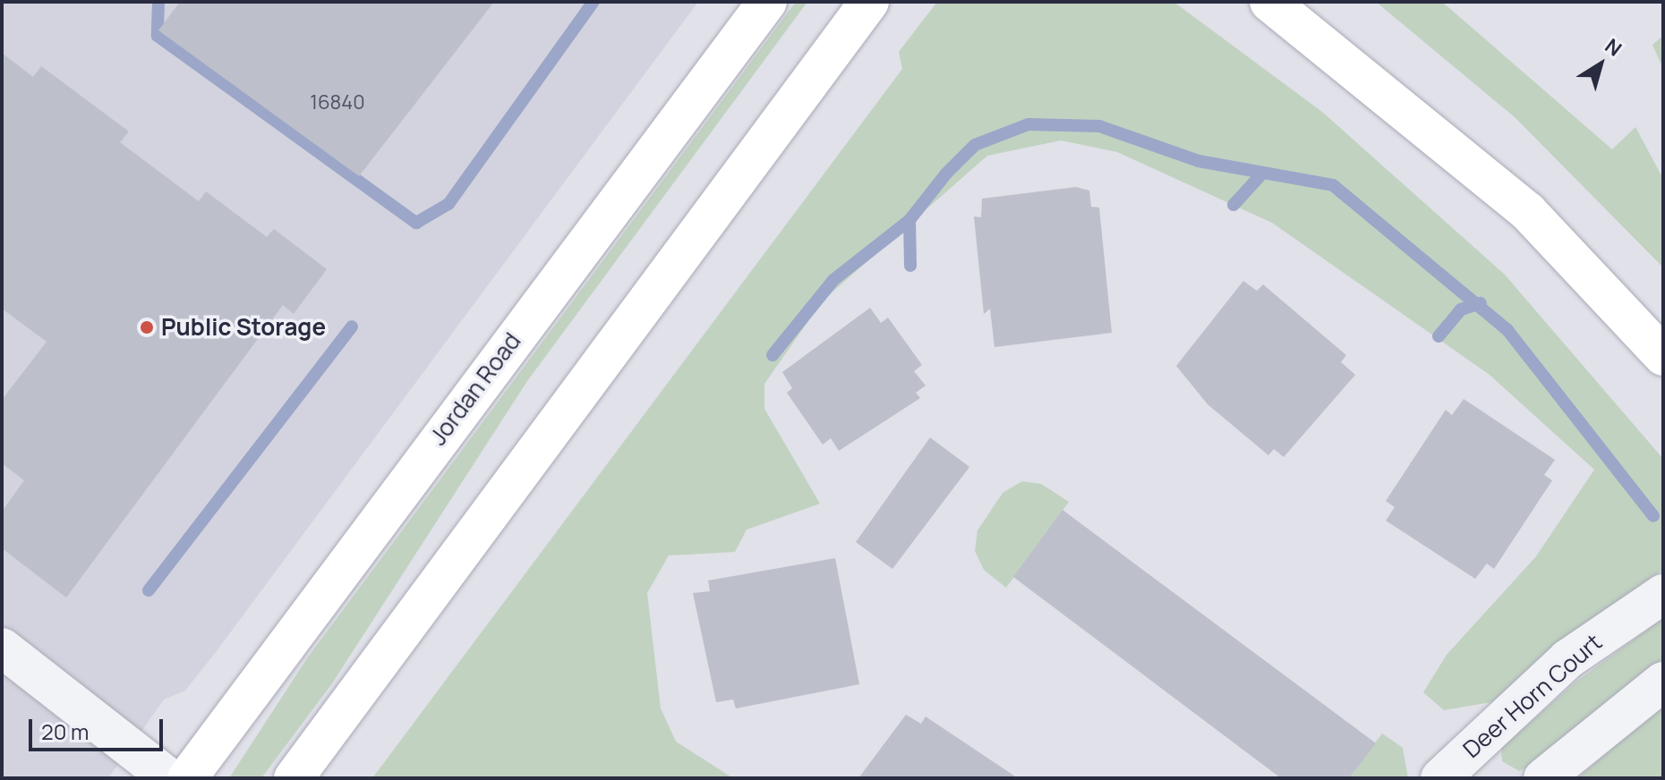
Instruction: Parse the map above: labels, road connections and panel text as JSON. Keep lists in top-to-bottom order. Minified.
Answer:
{"streets":{"main road":["Jordan Road"],"street":["Deer Horn Court"]},"places":["Public Storage"],"house_numbers":["16840"],"scale_bar":"20 m","north":"top right"}
